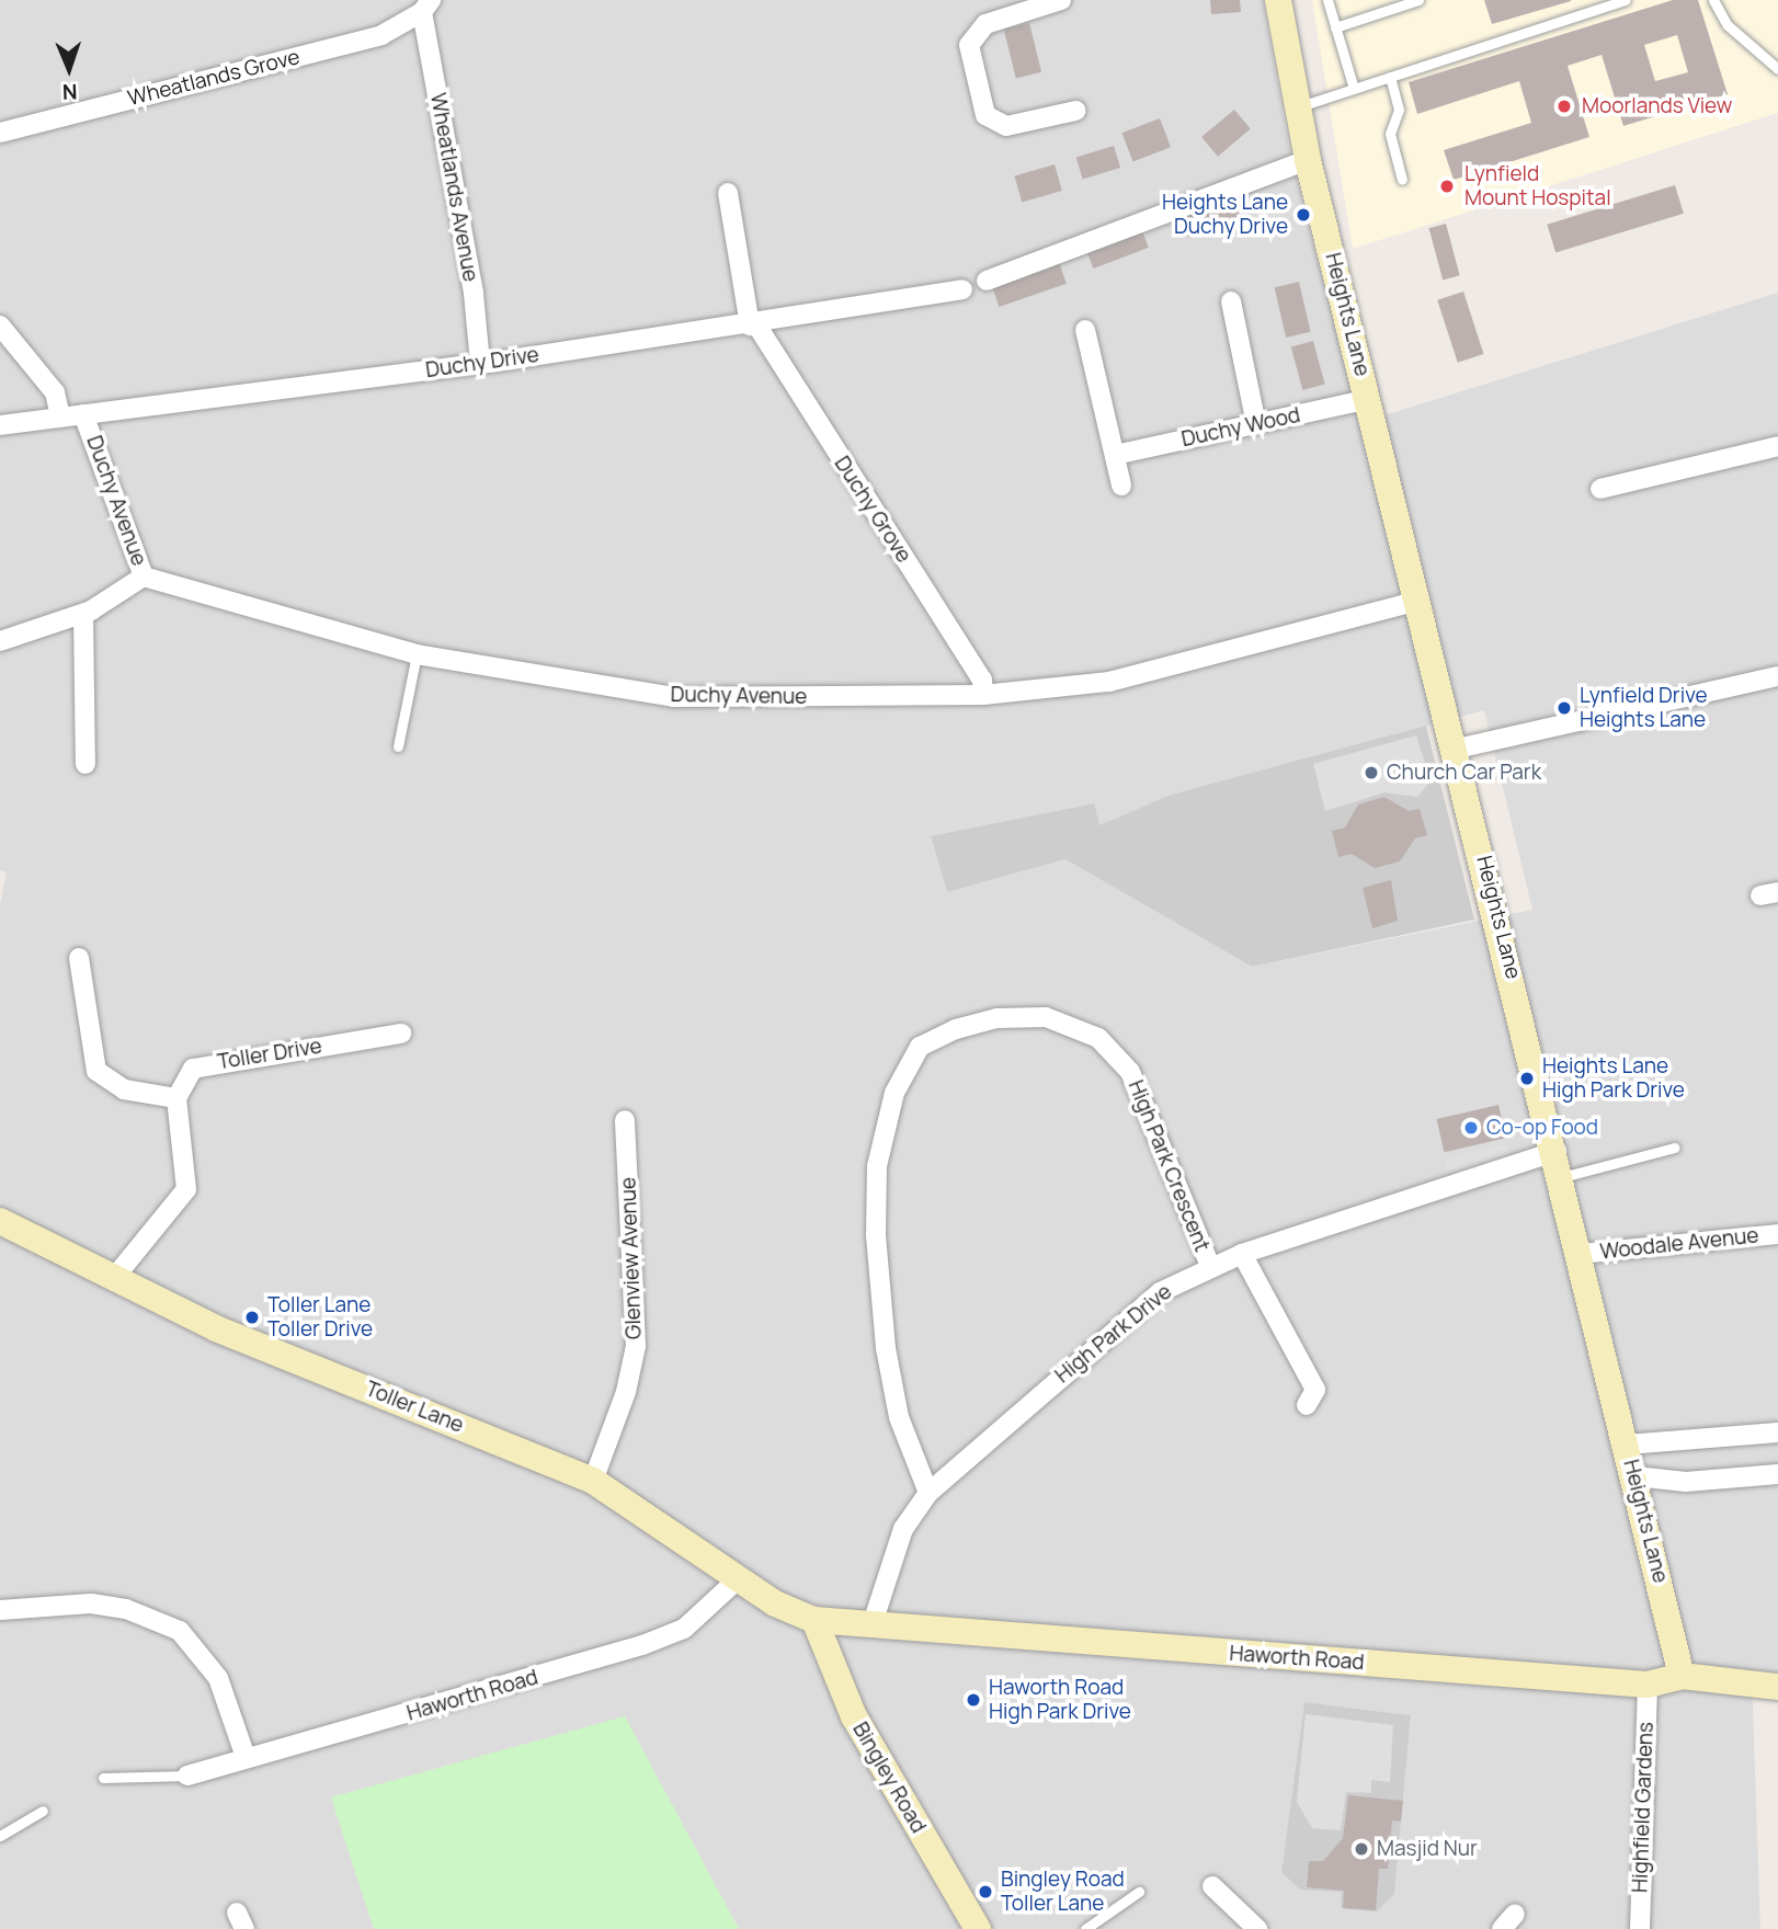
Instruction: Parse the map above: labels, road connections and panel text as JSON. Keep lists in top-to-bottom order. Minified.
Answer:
{"streets":{"main road":["Heights Lane","Toller Lane","Haworth Road","Bingley Road"],"street":["Wheatlands Grove","Wheatlands Avenue","Duchy Drive","Duchy Wood","Duchy Avenue","Duchy Grove","Toller Drive","High Park Crescent","Woodale Avenue","Glenview Avenue","High Park Drive","Highfield Gardens"]},"crossings":[["Wheatlands Grove","Wheatlands Avenue"],["Wheatlands Avenue","Duchy Drive"],["Heights Lane","Duchy Wood"],["Heights Lane","Duchy Avenue"],["Heights Lane","Woodale Avenue"],["Heights Lane","High Park Drive"],["Heights Lane","Haworth Road"],["Duchy Drive","Duchy Avenue"],["Duchy Drive","Duchy Grove"],["Duchy Avenue","Duchy Grove"],["High Park Crescent","High Park Drive"],["Glenview Avenue","Toller Lane"],["High Park Drive","Haworth Road"],["Toller Lane","Haworth Road"],["Toller Lane","Bingley Road"],["Haworth Road","Bingley Road"],["Haworth Road","Highfield Gardens"]],"places":["Moorlands View","Lynfield Mount Hospital","Heights Lane Duchy Drive","Lynfield Drive Heights Lane","Church Car Park","Heights Lane High Park Drive","Co-op Food","Toller Lane Toller Drive","Haworth Road High Park Drive","Masjid Nur","Bingley Road Toller Lane"],"north":"bottom"}
